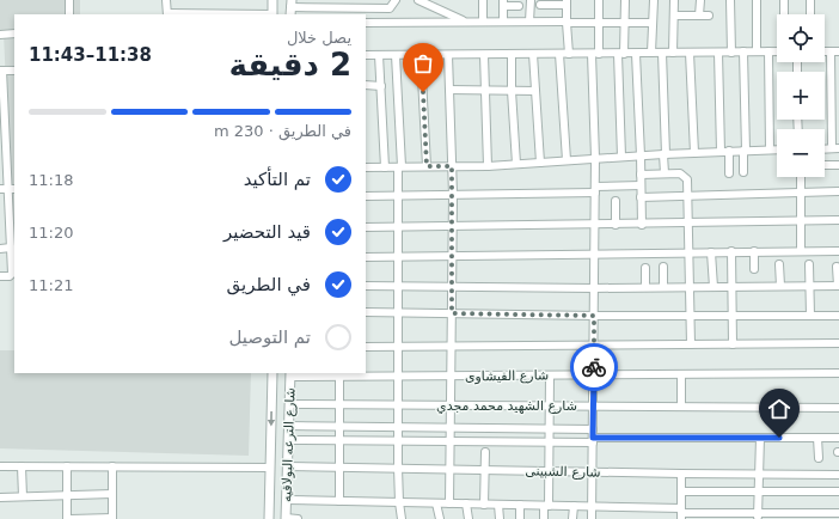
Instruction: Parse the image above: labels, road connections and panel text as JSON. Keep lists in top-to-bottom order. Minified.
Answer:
{"streets":{"street":["شارع الفيشاوى","شارع الشهيد محمد مجدي","شارع الترعه البولاقيه","شارع الشبينى"]},"crossings":[["شارع الفيشاوى","شارع الترعه البولاقيه"],["شارع الشهيد محمد مجدي","شارع الترعه البولاقيه"],["شارع الترعه البولاقيه","شارع الشبينى"]],"page":{"map_buttons":["+","−"],"heading":["2 دقيقة","يصل خلال","11:38–11:43"],"bar":"في الطريق · 230 m","list":[["تم التأكيد","11:18"],["قيد التحضير","11:20"],["في الطريق","11:21"],"تم التوصيل"]}}
